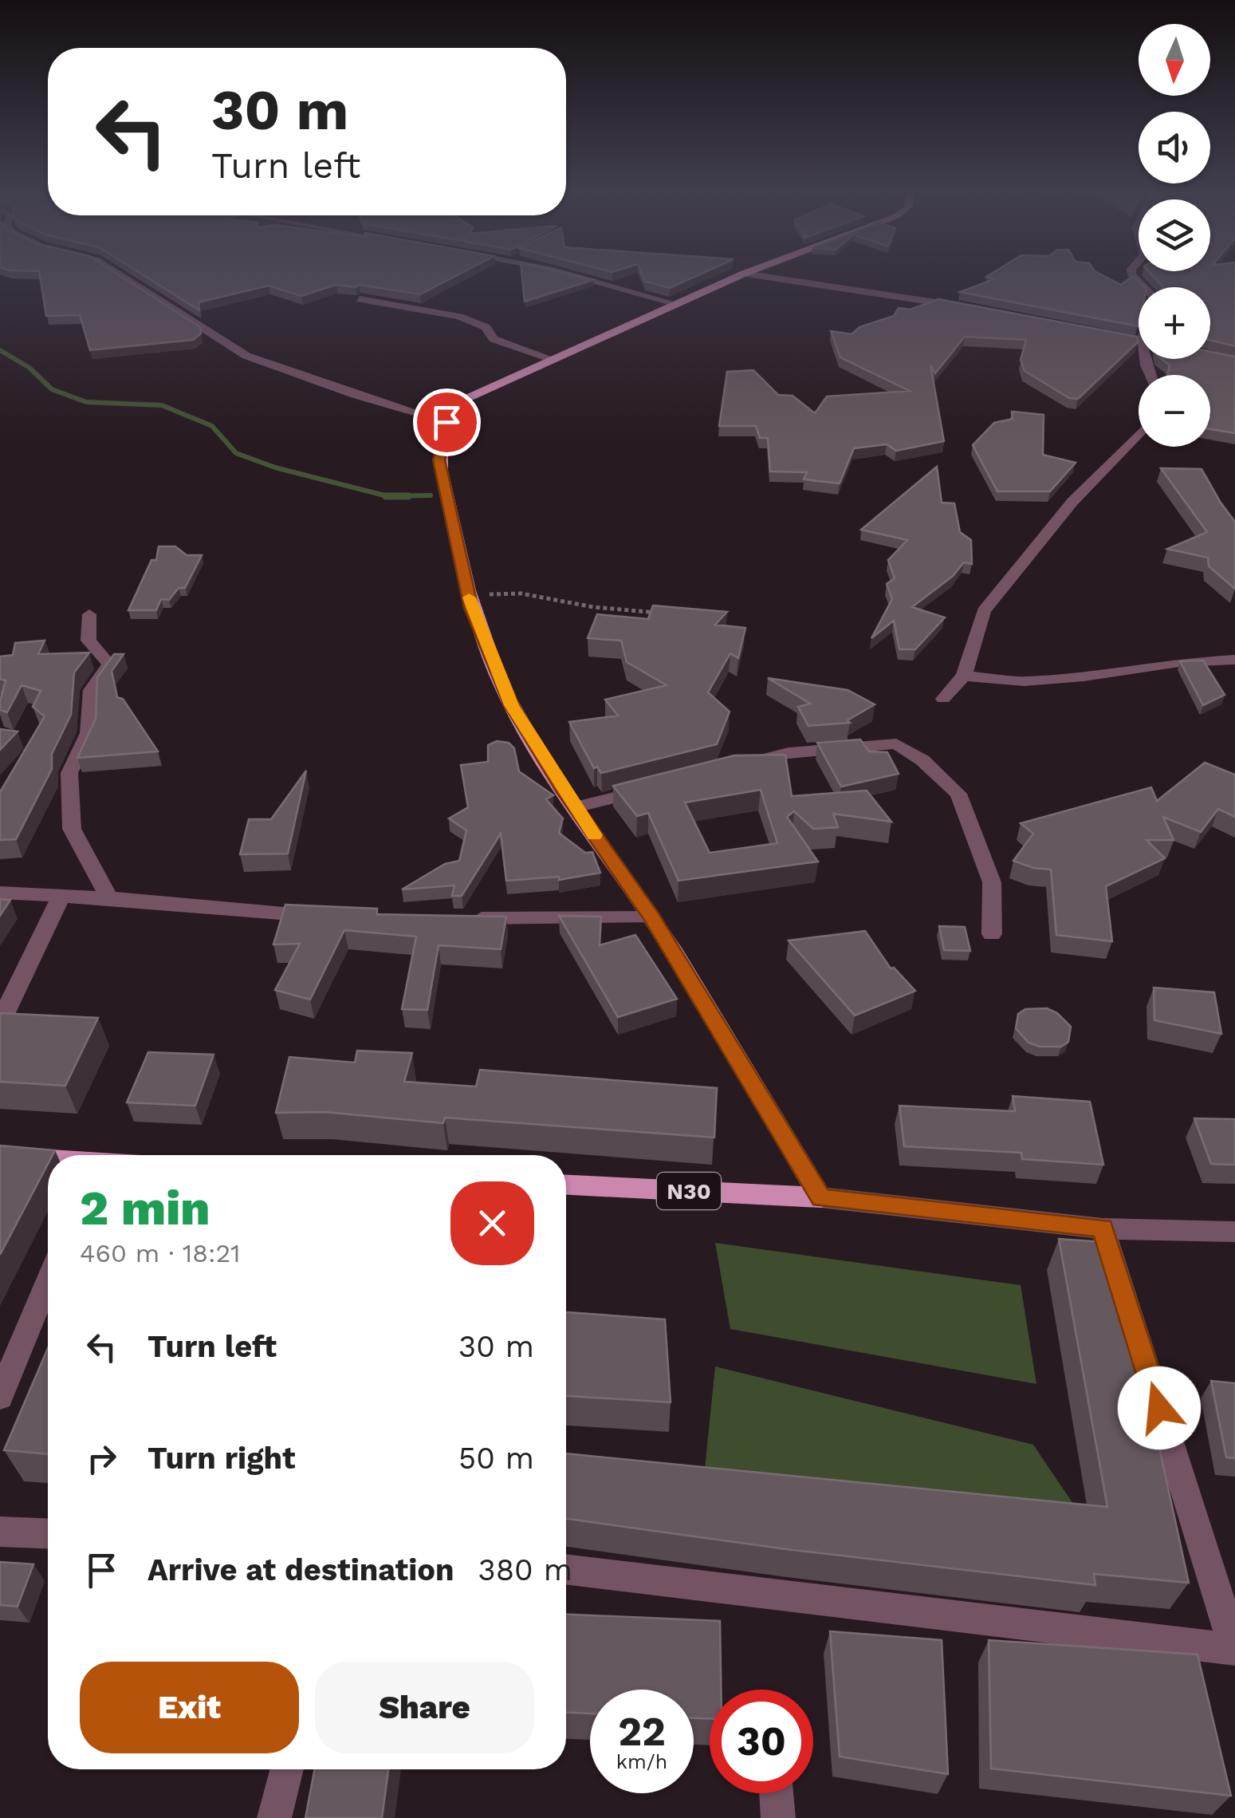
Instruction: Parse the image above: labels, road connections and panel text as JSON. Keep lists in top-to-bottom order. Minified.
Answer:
{"streets":{"main road":["N30"]},"north":"bottom","page":{"map_buttons":["+","−"],"turn":["30 m","Turn left"],"heading":["2 min","460 m · 18:21"],"list":[{"name":"Turn left","value":"30 m"},{"name":"Turn right","value":"50 m"},{"name":"Arrive at destination","value":"380 m"}],"buttons":["Exit","Share"],"speed":"22 km/h","limit":"30"}}
